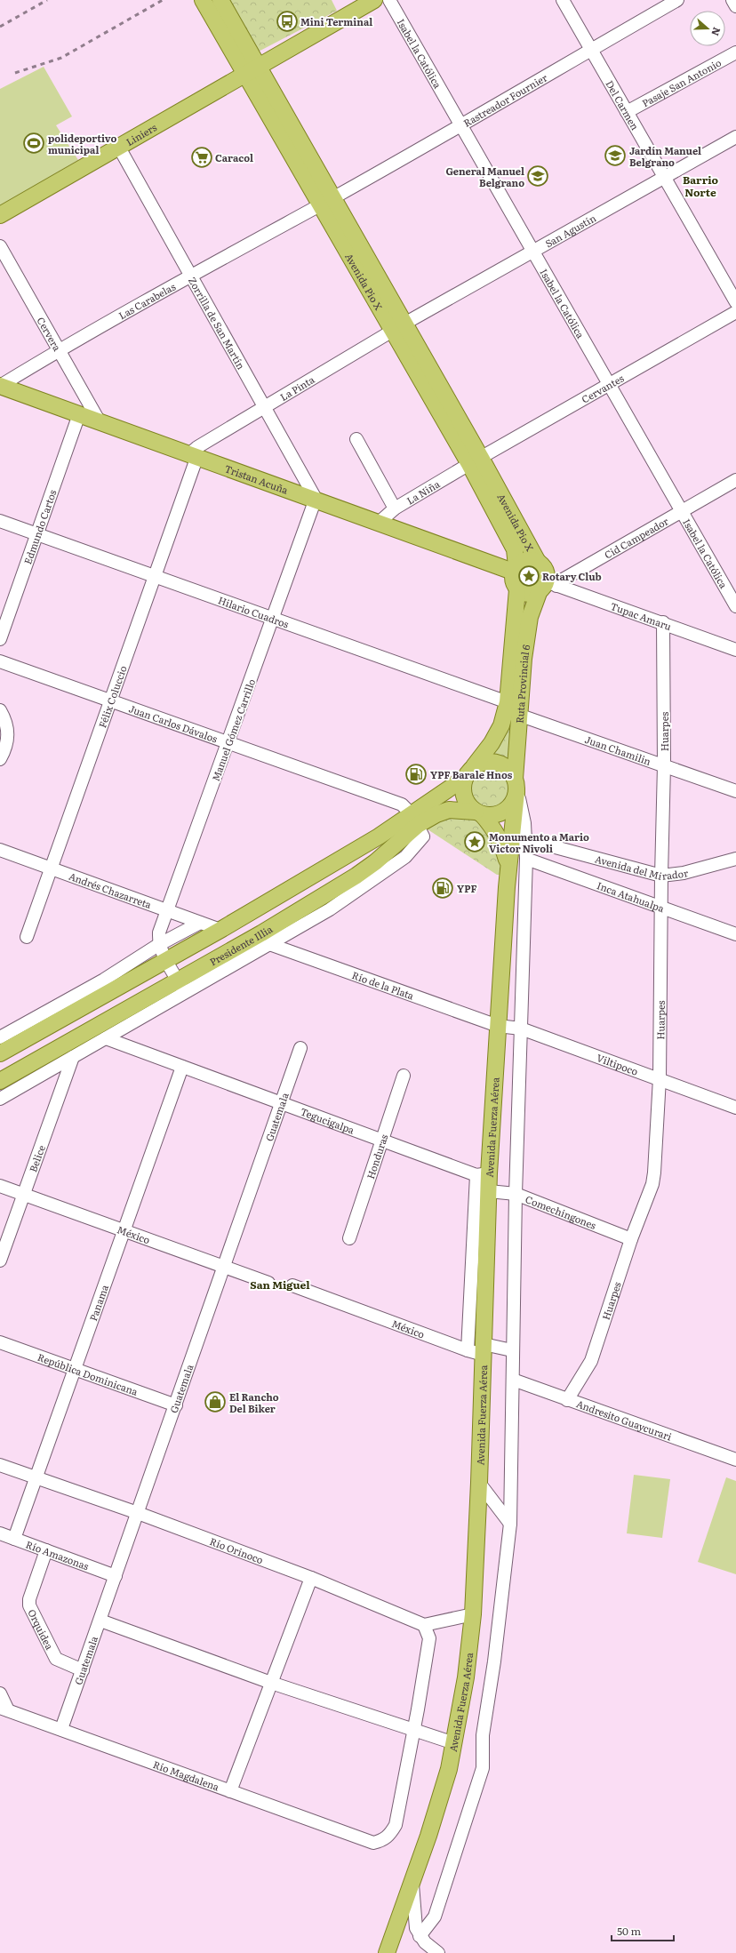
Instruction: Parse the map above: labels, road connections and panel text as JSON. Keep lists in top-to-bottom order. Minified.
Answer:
{"streets":{"main road":["Liniers","Avenida Pio X","Tristan Acuña","Ruta Provincial 6","Presidente Illia","Avenida Fuerza Aérea"],"street":["Isabel la Católica","Pasaje San Antonio","Rastreador Fournier","Del Carmen","San Agustín","Las Carabelas","Zorrilla de San Martín","Cervera","La Pinta","Cervantes","La Niña","Edmundo Cartos","Cid Campeador","Hilario Cuadros","Tupac Amaru","Félix Coluccio","Juan Carlos Dávalos","Manuel Gómez Carrillo","Huarpes","Juan Chamilin","Avenida del Mirador","Andrés Chazarreta","Inca Atahualpa","Río de la Plata","Viltipoco","Guatemala","Tegucigalpa","Honduras","Belice","Comechingones","México","Panama","República Dominicana","Andresito Guaycurari","Río Orinoco","Río Amazonas","Orquidea","Río Magdalena"]},"crossings":[["Isabel la Católica","Rastreador Fournier"],["Isabel la Católica","San Agustín"],["Isabel la Católica","Cervantes"],["Isabel la Católica","Cid Campeador"],["Pasaje San Antonio","Del Carmen"],["Rastreador Fournier","Del Carmen"],["Rastreador Fournier","Avenida Pio X"],["Rastreador Fournier","Las Carabelas"],["Del Carmen","San Agustín"],["Liniers","Avenida Pio X"],["Liniers","Zorrilla de San Martín"],["San Agustín","Avenida Pio X"],["San Agustín","La Pinta"],["Avenida Pio X","Las Carabelas"],["Avenida Pio X","La Pinta"],["Avenida Pio X","Cervantes"],["Avenida Pio X","Tristan Acuña"],["Avenida Pio X","La Niña"],["Avenida Pio X","Cid Campeador"],["Avenida Pio X","Tupac Amaru"],["Avenida Pio X","Ruta Provincial 6"],["Las Carabelas","Zorrilla de San Martín"],["Las Carabelas","Cervera"],["Las Carabelas","Tristan Acuña"],["Zorrilla de San Martín","La Pinta"],["Zorrilla de San Martín","Tristan Acuña"],["Zorrilla de San Martín","Manuel Gómez Carrillo"],["Cervera","Tristan Acuña"],["La Pinta","Tristan Acuña"],["La Pinta","Félix Coluccio"],["Cervantes","La Niña"],["Tristan Acuña","La Niña"],["Tristan Acuña","Edmundo Cartos"],["Tristan Acuña","Cid Campeador"],["Tristan Acuña","Tupac Amaru"],["Tristan Acuña","Ruta Provincial 6"],["Tristan Acuña","Félix Coluccio"],["Tristan Acuña","Manuel Gómez Carrillo"],["Edmundo Cartos","Hilario Cuadros"],["Cid Campeador","Tupac Amaru"],["Cid Campeador","Ruta Provincial 6"],["Hilario Cuadros","Ruta Provincial 6"],["Hilario Cuadros","Félix Coluccio"],["Hilario Cuadros","Manuel Gómez Carrillo"],["Tupac Amaru","Ruta Provincial 6"],["Tupac Amaru","Huarpes"],["Ruta Provincial 6","Juan Chamilin"],["Ruta Provincial 6","Presidente Illia"],["Ruta Provincial 6","Avenida Fuerza Aérea"],["Félix Coluccio","Juan Carlos Dávalos"],["Félix Coluccio","Andrés Chazarreta"],["Juan Carlos Dávalos","Manuel Gómez Carrillo"],["Juan Carlos Dávalos","Presidente Illia"],["Manuel Gómez Carrillo","Andrés Chazarreta"],["Huarpes","Juan Chamilin"],["Huarpes","Avenida del Mirador"],["Huarpes","Inca Atahualpa"],["Huarpes","Viltipoco"],["Huarpes","Comechingones"],["Huarpes","Andresito Guaycurari"],["Andrés Chazarreta","Presidente Illia"],["Río de la Plata","Viltipoco"],["Río de la Plata","Avenida Fuerza Aérea"],["Viltipoco","Avenida Fuerza Aérea"],["Guatemala","Tegucigalpa"],["Guatemala","México"],["Guatemala","República Dominicana"],["Guatemala","Río Orinoco"],["Guatemala","Río Amazonas"],["Guatemala","Orquidea"],["Guatemala","Río Magdalena"],["Tegucigalpa","Avenida Fuerza Aérea"],["Tegucigalpa","Honduras"],["Tegucigalpa","Panama"],["Avenida Fuerza Aérea","Comechingones"],["Avenida Fuerza Aérea","México"],["Belice","México"],["México","Panama"],["Panama","República Dominicana"],["Panama","Río Orinoco"],["Panama","Río Amazonas"],["Río Amazonas","Orquidea"]],"districts":["Barrio Norte","San Miguel"],"places":{"bus stop":["Mini Terminal"],"sports":["polideportivo municipal"],"school or university":["Jardín Manuel Belgrano","General Manuel Belgrano"],"supermarket":["Caracol"],"place":["Rotary Club","Monumento a Mario Victor Nivoli"],"fuel station":["YPF Barale Hnos","YPF"],"shop":["El Rancho Del Biker"]},"scale_bar":"50 m","north":"right"}
